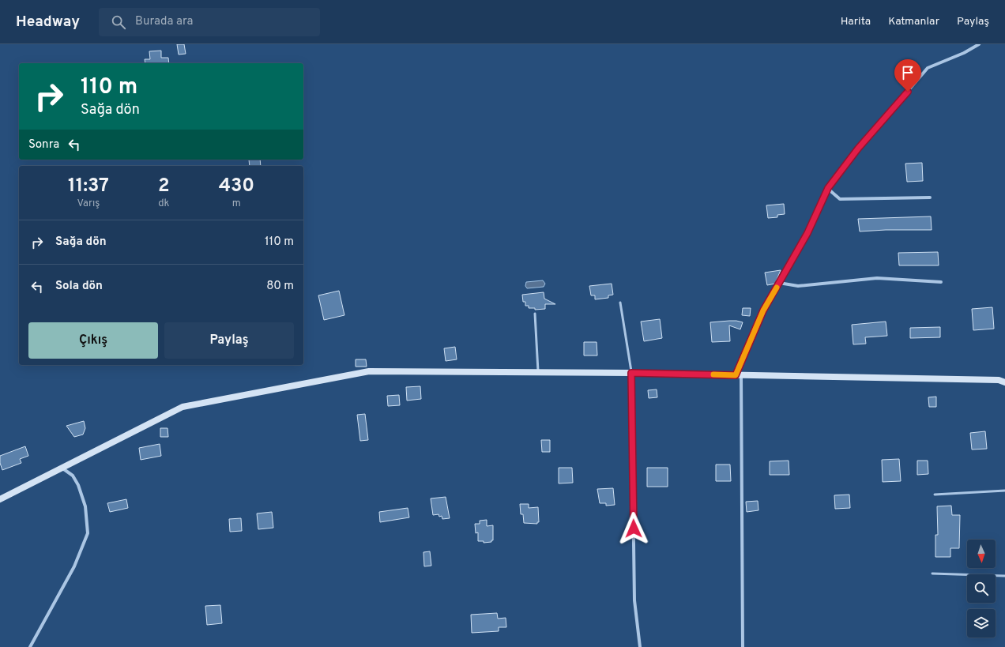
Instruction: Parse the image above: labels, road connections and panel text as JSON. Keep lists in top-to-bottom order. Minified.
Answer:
{"north":"bottom","page":{"header":"Headway","search":"Burada ara","nav":["Harita","Katmanlar","Paylaş"],"turn":["110 m","Sağa dön"],"then":"Sonra","eta":["11:37","Varış","2","dk","430","m"],"list":[{"name":"Sağa dön","value":"110 m"},{"name":"Sola dön","value":"80 m"}],"buttons":["Çıkış","Paylaş"]}}
